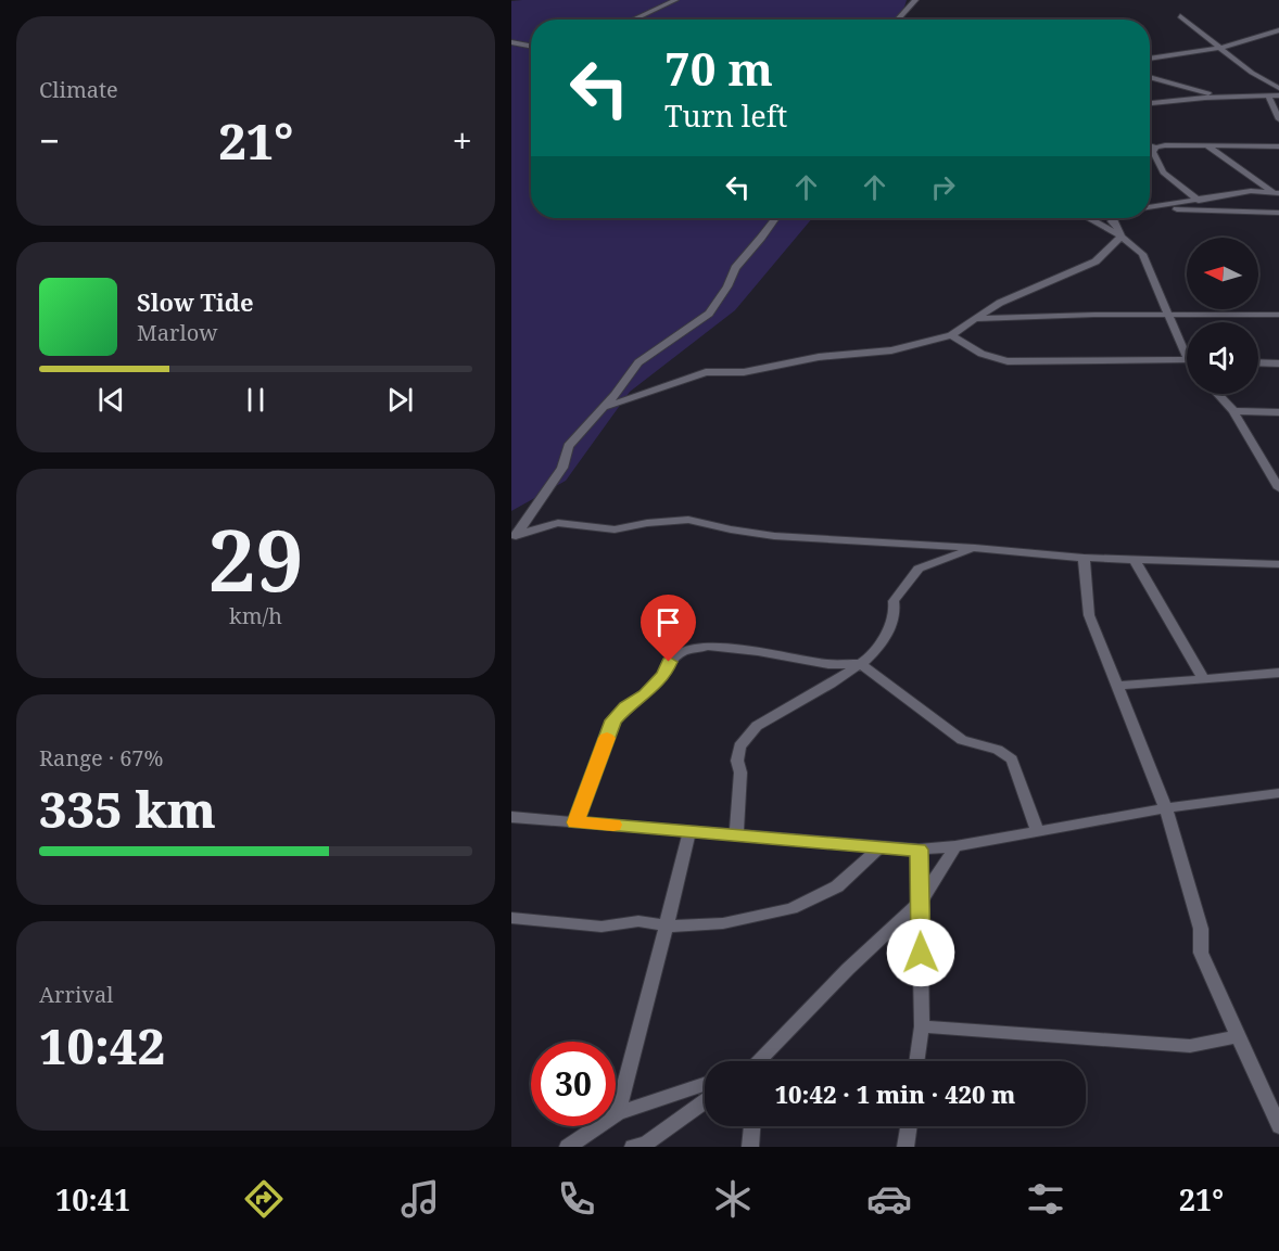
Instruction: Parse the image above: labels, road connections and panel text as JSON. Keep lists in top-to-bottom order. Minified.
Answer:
{"north":"left","page":{"tile":["Climate",["29","km/h"],["Range · 67%","335 km"],["Arrival","10:42"]],"turn":["70 m","Turn left"],"heat":["−","21°","+"],"song":["Slow Tide","Marlow"],"limit":"30","trip":"10:42 · 1 min · 420 m","tabs":["10:41","21°"]}}
